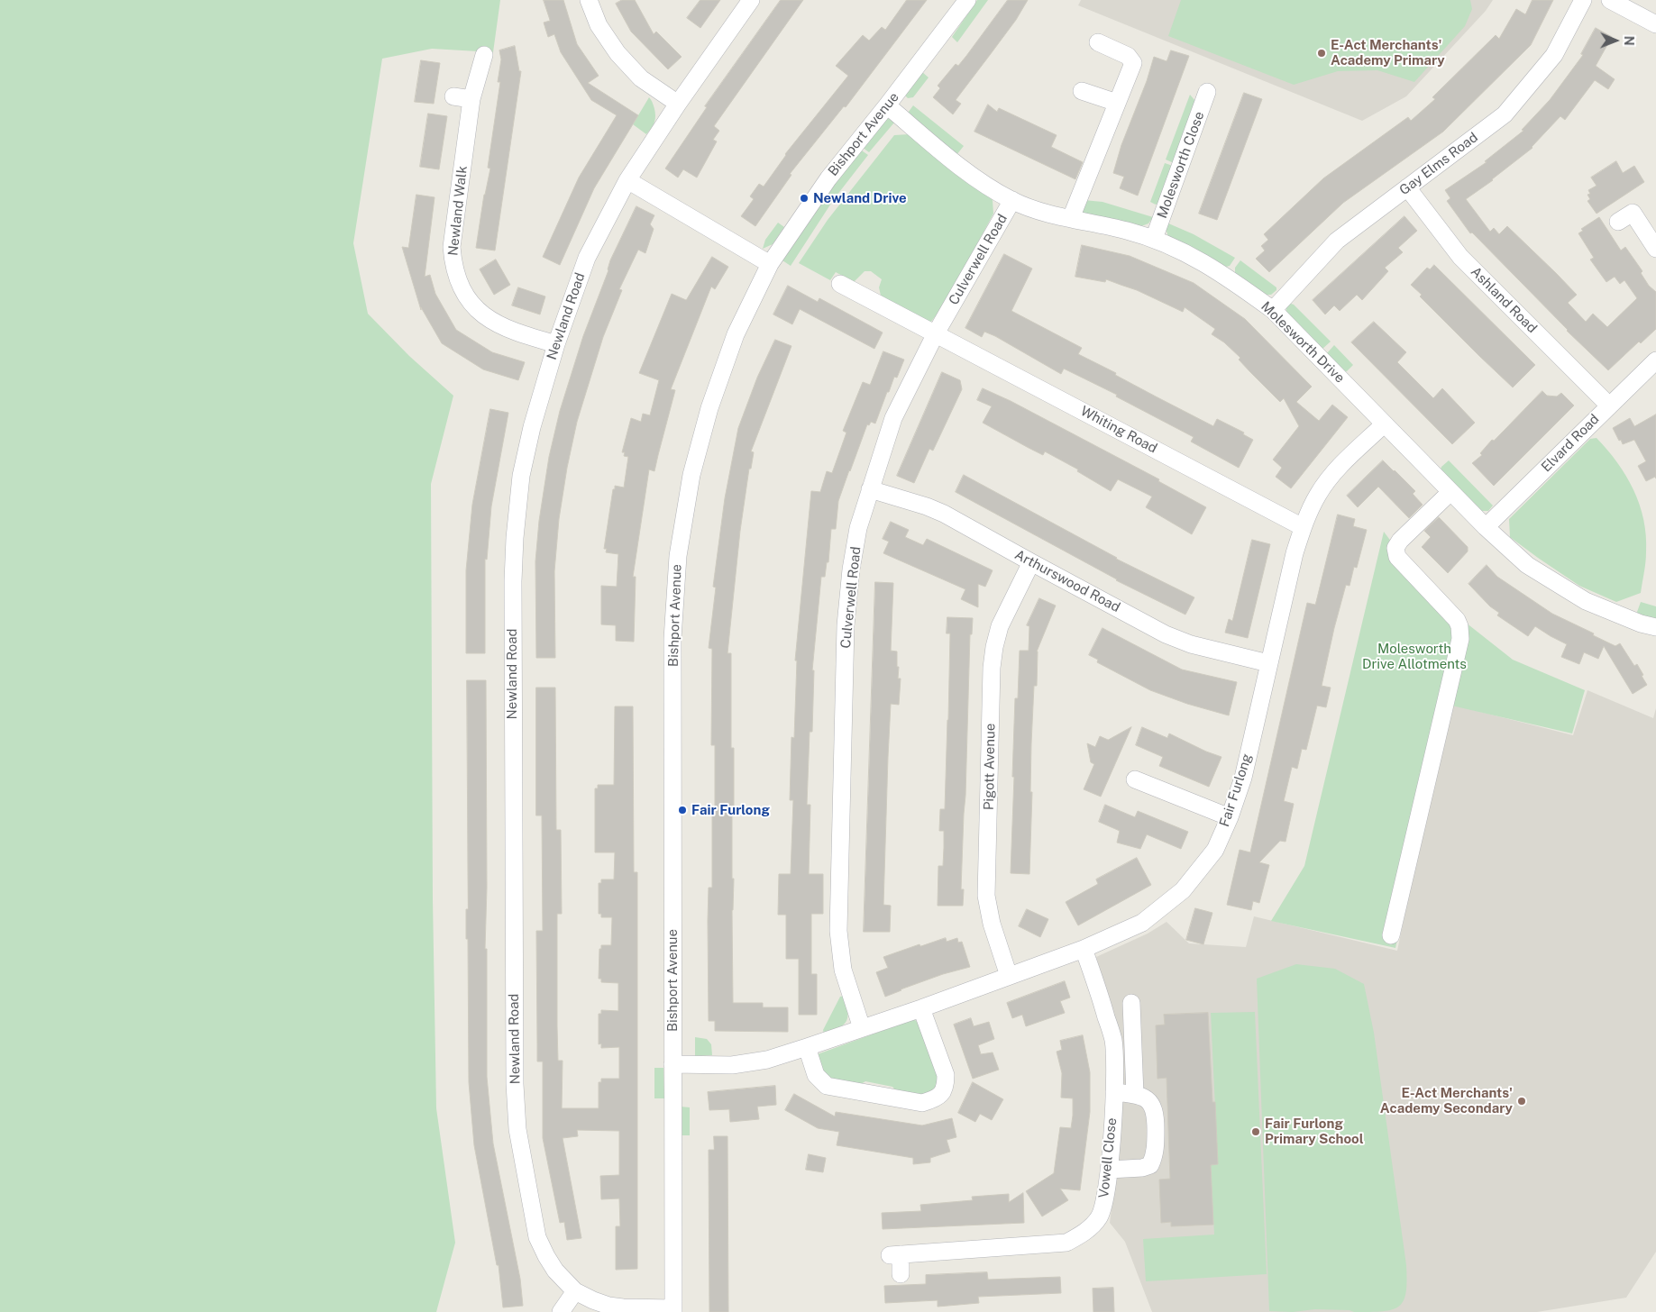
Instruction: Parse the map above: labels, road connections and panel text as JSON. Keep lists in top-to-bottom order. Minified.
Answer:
{"streets":{"street":["Bishport Avenue","Gay Elms Road","Molesworth Close","Newland Walk","Culverwell Road","Ashland Road","Newland Road","Molesworth Drive","Whiting Road","Elvard Road","Arthurswood Road","Pigott Avenue","Fair Furlong","Vowell Close"]},"crossings":[["Bishport Avenue","Newland Road"],["Bishport Avenue","Molesworth Drive"],["Bishport Avenue","Fair Furlong"],["Gay Elms Road","Ashland Road"],["Gay Elms Road","Molesworth Drive"],["Molesworth Close","Molesworth Drive"],["Newland Walk","Newland Road"],["Culverwell Road","Molesworth Drive"],["Culverwell Road","Whiting Road"],["Culverwell Road","Arthurswood Road"],["Culverwell Road","Fair Furlong"],["Ashland Road","Elvard Road"],["Molesworth Drive","Elvard Road"],["Molesworth Drive","Fair Furlong"],["Whiting Road","Fair Furlong"],["Arthurswood Road","Pigott Avenue"],["Arthurswood Road","Fair Furlong"],["Pigott Avenue","Fair Furlong"],["Fair Furlong","Vowell Close"]],"parks":["Molesworth Drive Allotments"],"places":["E-Act Merchants' Academy Primary","Newland Drive","Fair Furlong","E-Act Merchants' Academy Secondary","Fair Furlong Primary School"],"north":"right"}
